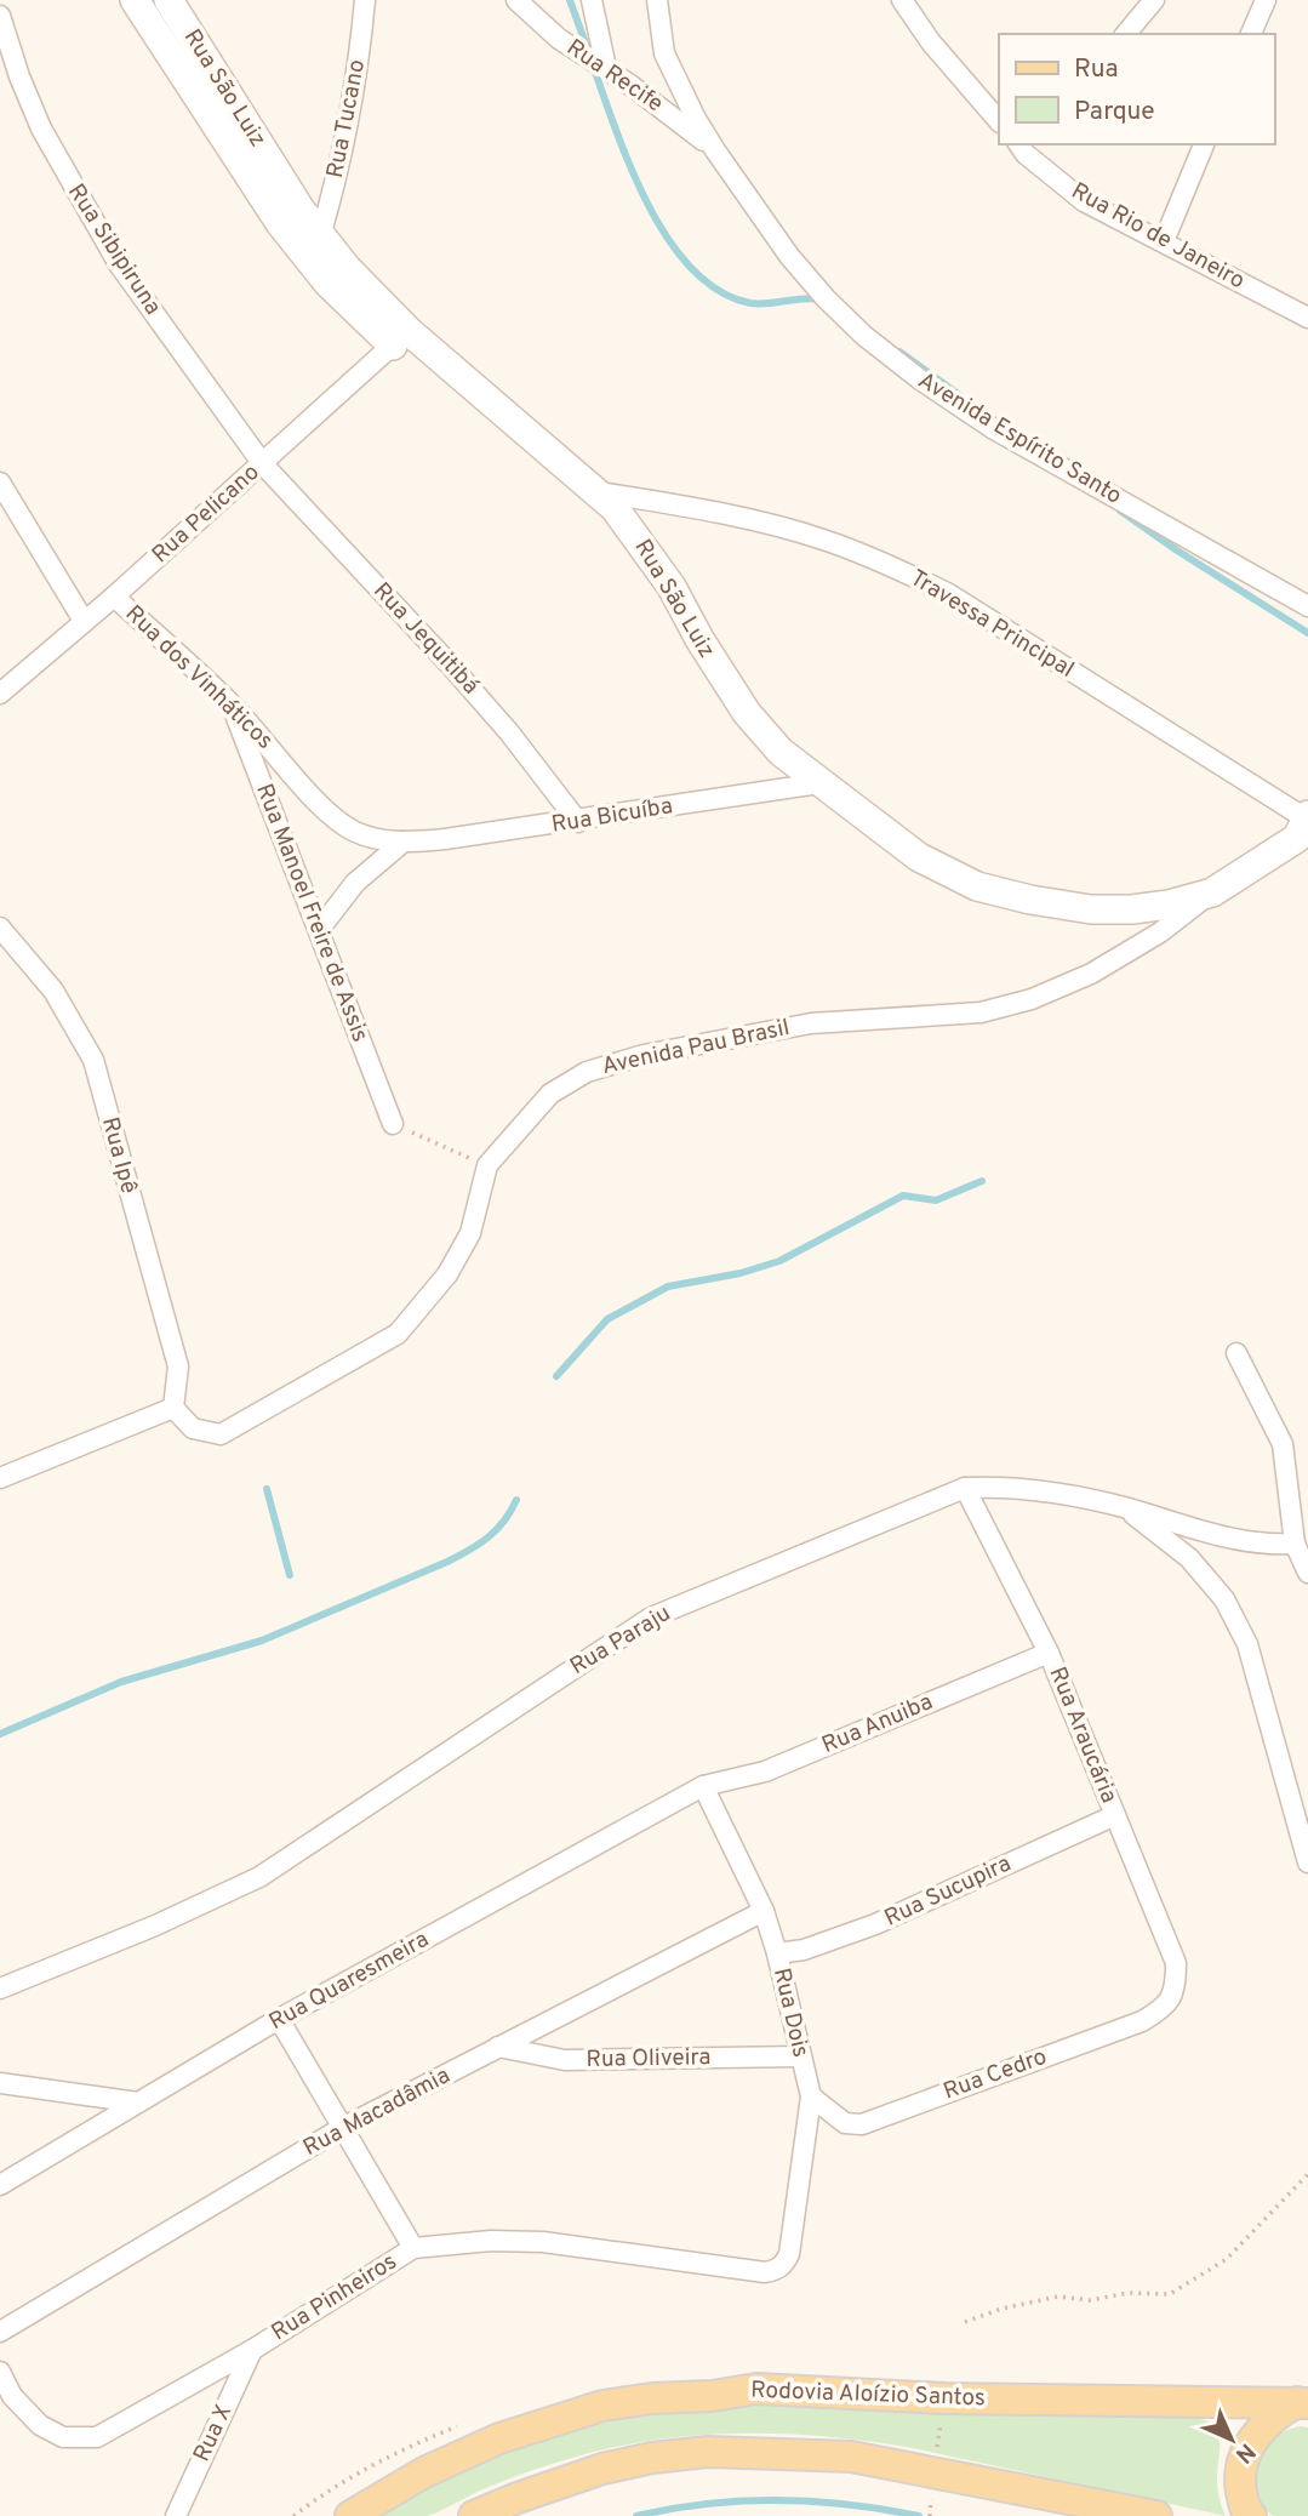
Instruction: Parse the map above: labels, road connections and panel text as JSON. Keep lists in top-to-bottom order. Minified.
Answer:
{"streets":{"main road":["Rodovia Aloízio Santos"],"street":["Rua Recife","Rua São Luiz","Rua Tucano","Rua Rio de Janeiro","Rua Sibipiruna","Avenida Espírito Santo","Rua Pelicano","Travessa Principal","Rua Jequitibá","Rua dos Vinháticos","Rua Bicuíba","Rua Manoel Freire de Assis","Avenida Pau Brasil","Rua Ipê","Rua Paraju","Rua Anuiba","Rua Araucária","Rua Sucupira","Rua Quaresmeira","Rua Dois","Rua Oliveira","Rua Cedro","Rua Macadâmia","Rua Pinheiros","Rua X"]},"crossings":[["Rua Recife","Avenida Espírito Santo"],["Rua São Luiz","Rua Tucano"],["Rua São Luiz","Rua Pelicano"],["Rua São Luiz","Travessa Principal"],["Rua São Luiz","Rua Bicuíba"],["Rua São Luiz","Avenida Pau Brasil"],["Rua Sibipiruna","Rua Pelicano"],["Rua Sibipiruna","Rua Jequitibá"],["Rua Pelicano","Rua Jequitibá"],["Rua Pelicano","Rua dos Vinháticos"],["Rua Jequitibá","Rua Bicuíba"],["Rua dos Vinháticos","Rua Bicuíba"],["Rua dos Vinháticos","Rua Manoel Freire de Assis"],["Avenida Pau Brasil","Rua Ipê"],["Rua Paraju","Rua Araucária"],["Rua Anuiba","Rua Araucária"],["Rua Anuiba","Rua Quaresmeira"],["Rua Anuiba","Rua Dois"],["Rua Araucária","Rua Sucupira"],["Rua Araucária","Rua Cedro"],["Rua Sucupira","Rua Dois"],["Rua Quaresmeira","Rua Dois"],["Rua Dois","Rua Oliveira"],["Rua Dois","Rua Cedro"],["Rua Dois","Rua Macadâmia"],["Rua Dois","Rua Pinheiros"],["Rua Oliveira","Rua Macadâmia"],["Rua Pinheiros","Rua X"]],"legend":["Rua","Parque"],"north":"bottom right"}
